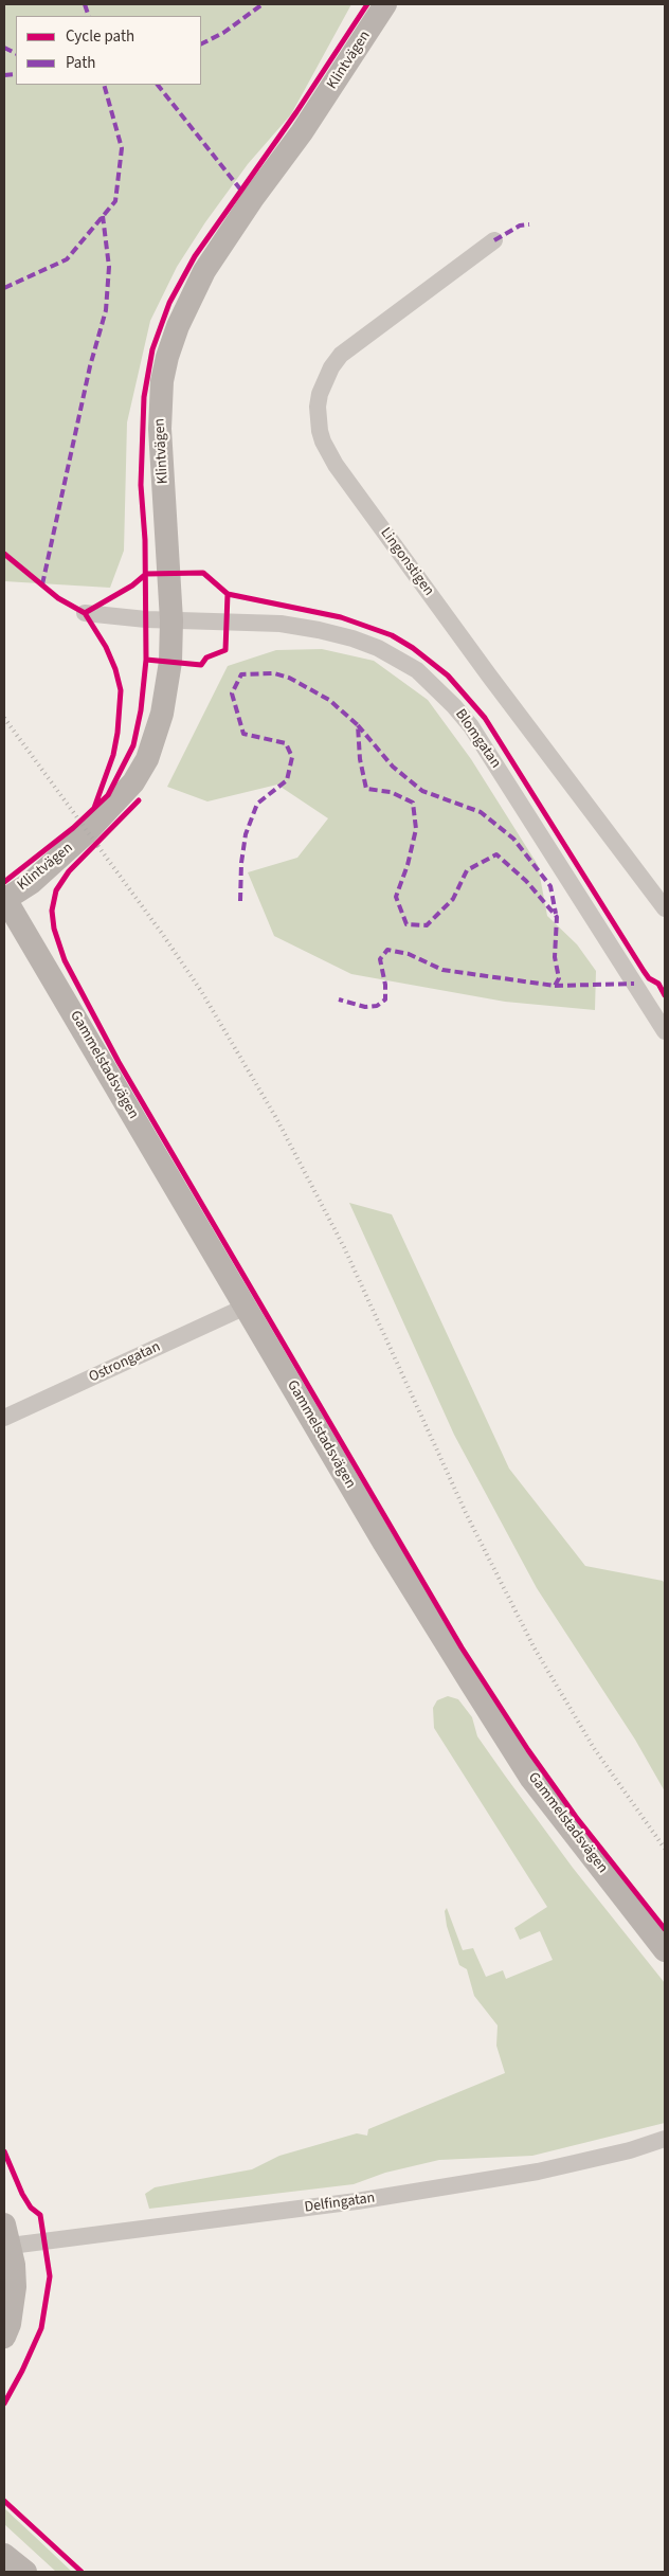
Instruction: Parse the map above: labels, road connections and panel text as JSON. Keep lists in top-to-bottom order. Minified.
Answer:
{"streets":{"street":["Klintvägen","Lingonstigen","Blomgatan","Gammelstadsvägen","Ostrongatan","Delfingatan"]},"crossings":[["Klintvägen","Blomgatan"],["Klintvägen","Gammelstadsvägen"],["Gammelstadsvägen","Ostrongatan"]],"legend":["Cycle path","Path"]}
